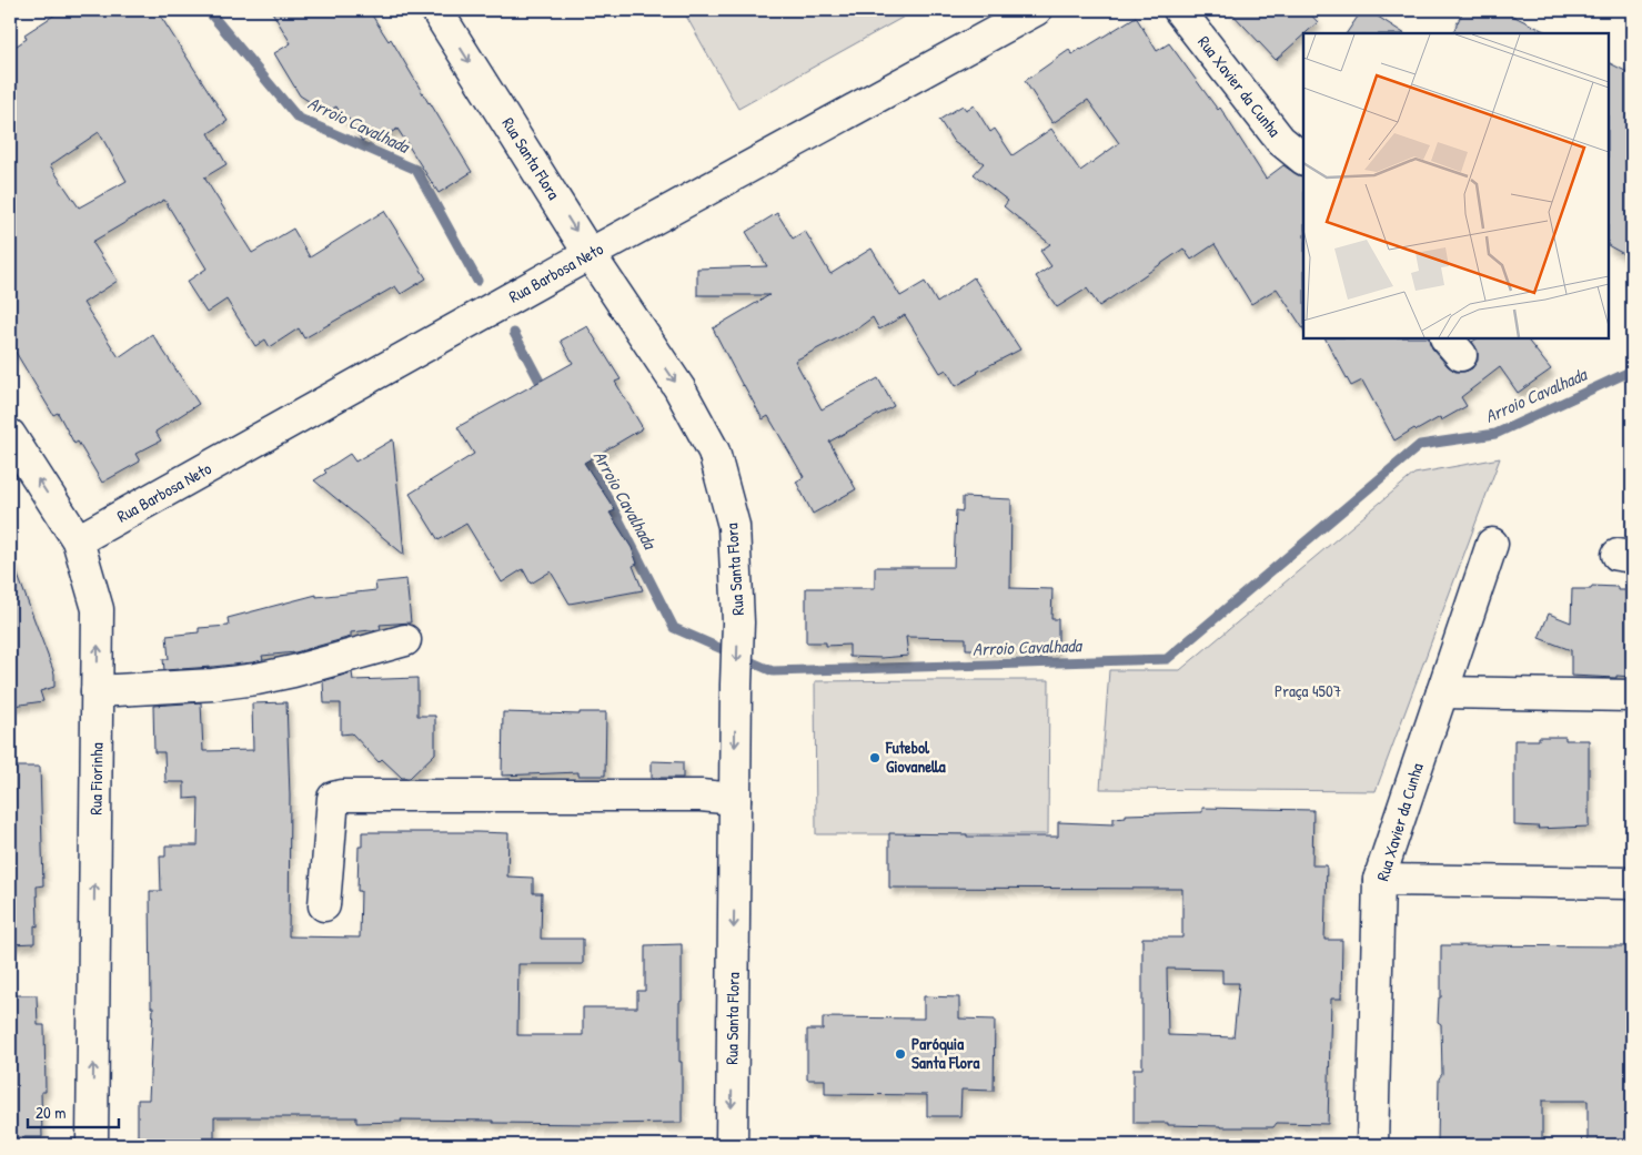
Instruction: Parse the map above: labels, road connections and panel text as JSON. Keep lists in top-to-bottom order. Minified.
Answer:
{"streets":{"street":["Rua Xavier da Cunha","Rua Santa Flora","Rua Barbosa Neto","Rua Fiorinha"]},"crossings":[["Rua Santa Flora","Rua Barbosa Neto"],["Rua Barbosa Neto","Rua Fiorinha"]],"one_way":["Rua Santa Flora","Rua Fiorinha"],"water":["Arroio Cavalhada"],"parks":["Praça 4507"],"places":["Futebol Giovanella","Paróquia Santa Flora"],"scale_bar":"20 m"}
